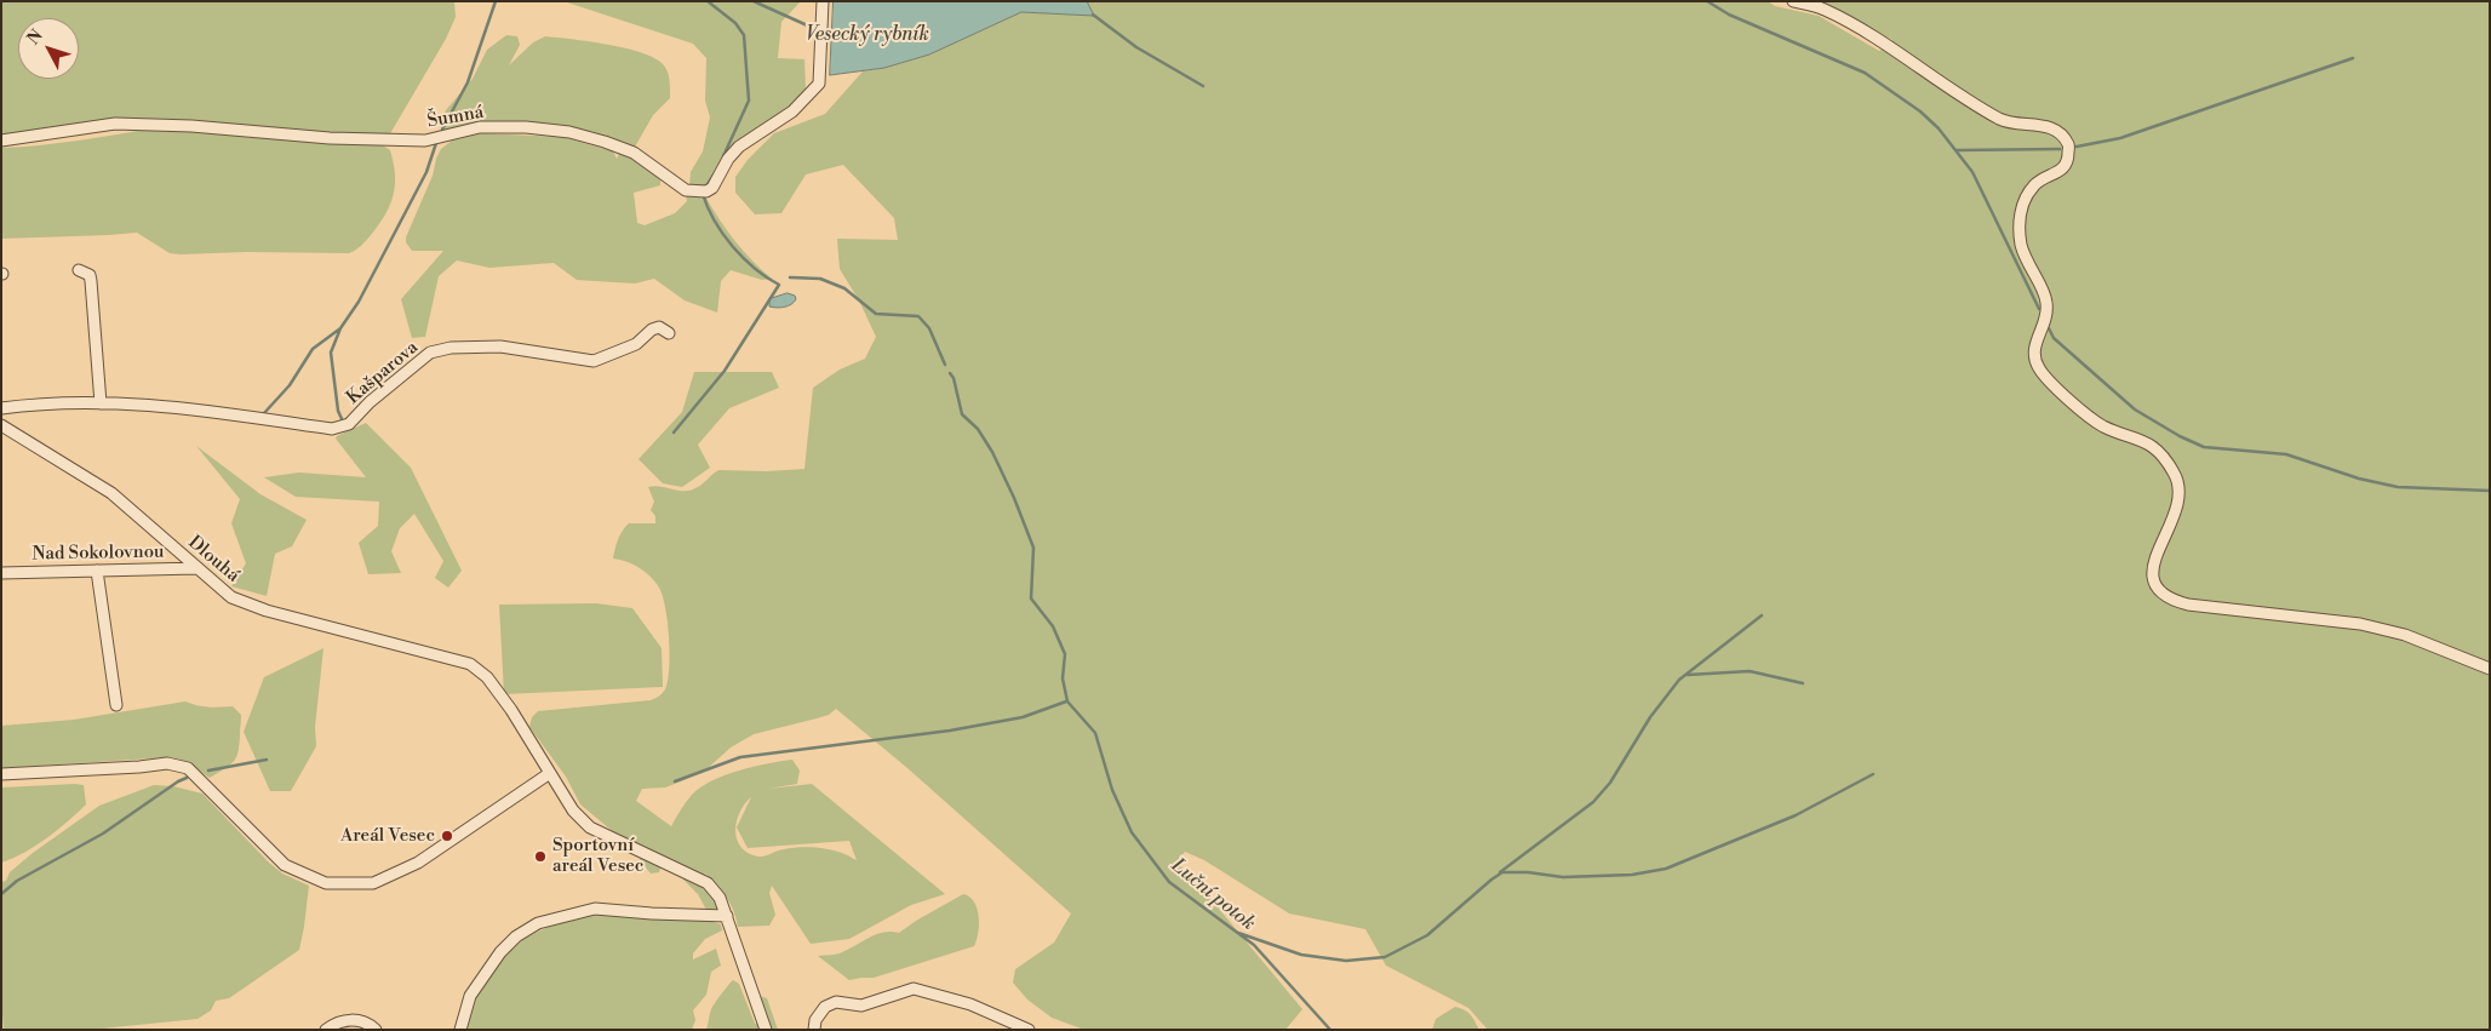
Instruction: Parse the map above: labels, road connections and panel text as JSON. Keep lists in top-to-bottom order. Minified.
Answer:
{"streets":{"street":["Šumná","Kašparova","Nad Sokolovnou","Dlouhá"]},"crossings":[["Nad Sokolovnou","Dlouhá"]],"water":["Vesecký rybník","Luční potok"],"places":["Areál Vesec","Sportovní areál Vesec"],"north":"top left"}
